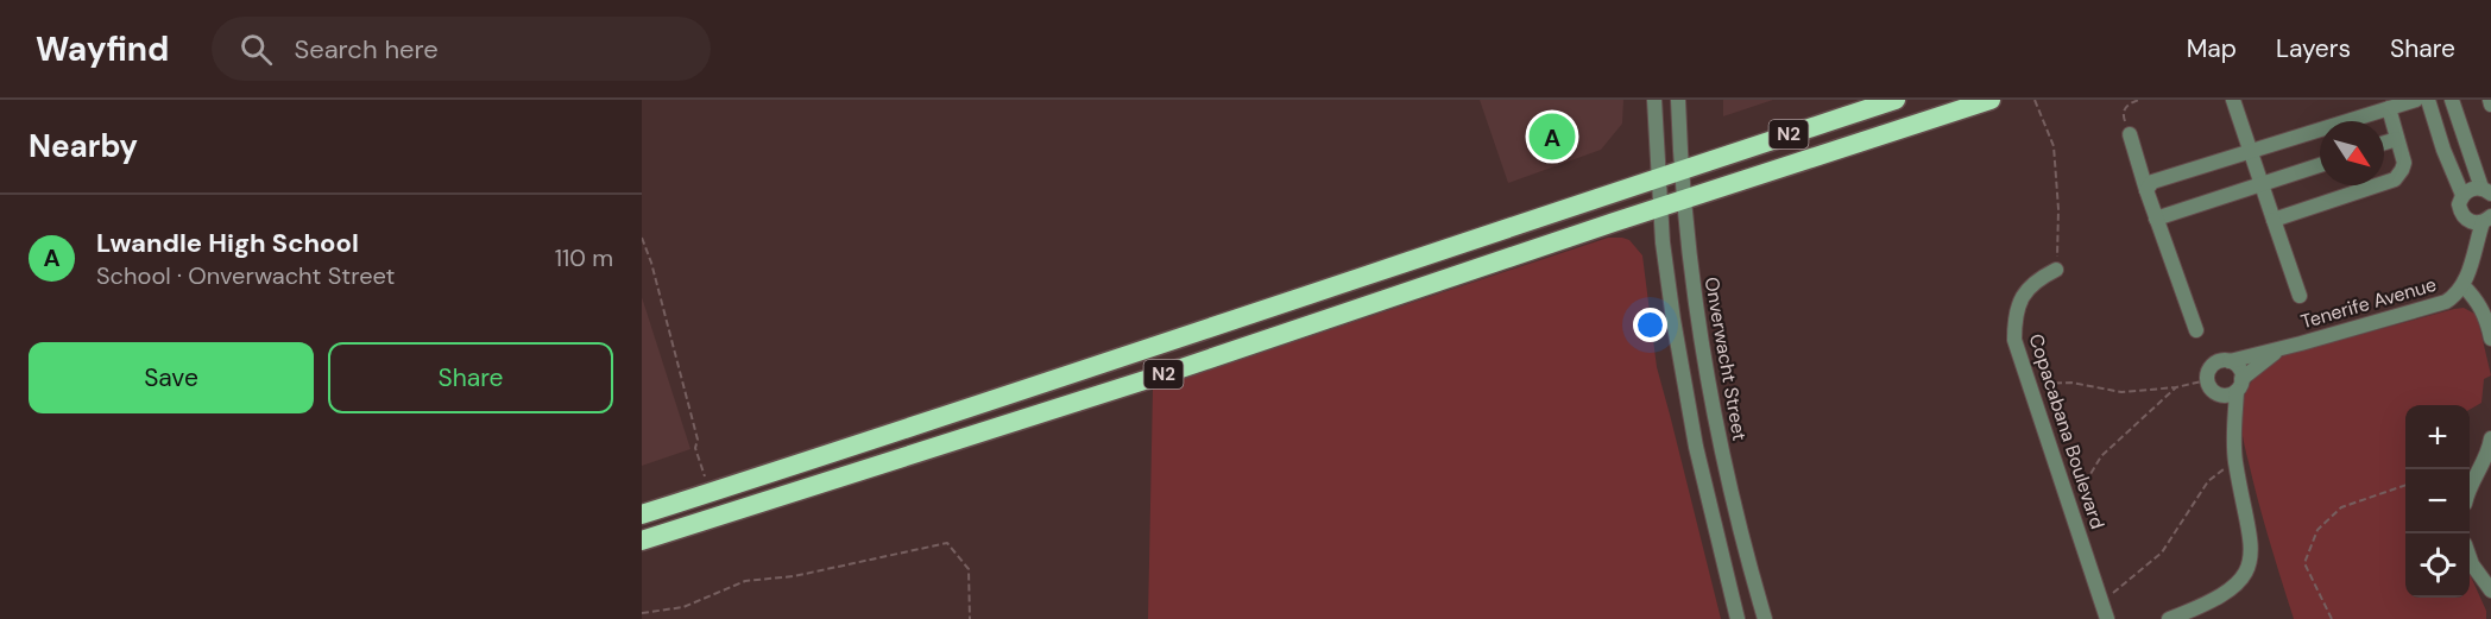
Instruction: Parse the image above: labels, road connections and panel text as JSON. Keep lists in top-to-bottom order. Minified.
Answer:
{"streets":{"highway":["N2"],"street":["Tenerife Avenue","Onverwacht Street","Copacabana Boulevard"]},"crossings":[["N2","Onverwacht Street"]],"north":"bottom right","page":{"header":"Wayfind","search":"Search here","nav":["Map","Layers","Share"],"heading":"Nearby","pins":"A","list":[{"mark":"A","name":"Lwandle High School","note":"School · Onverwacht Street","value":"110 m"}],"buttons":["Save","Share"],"map_buttons":["+","−"]}}
